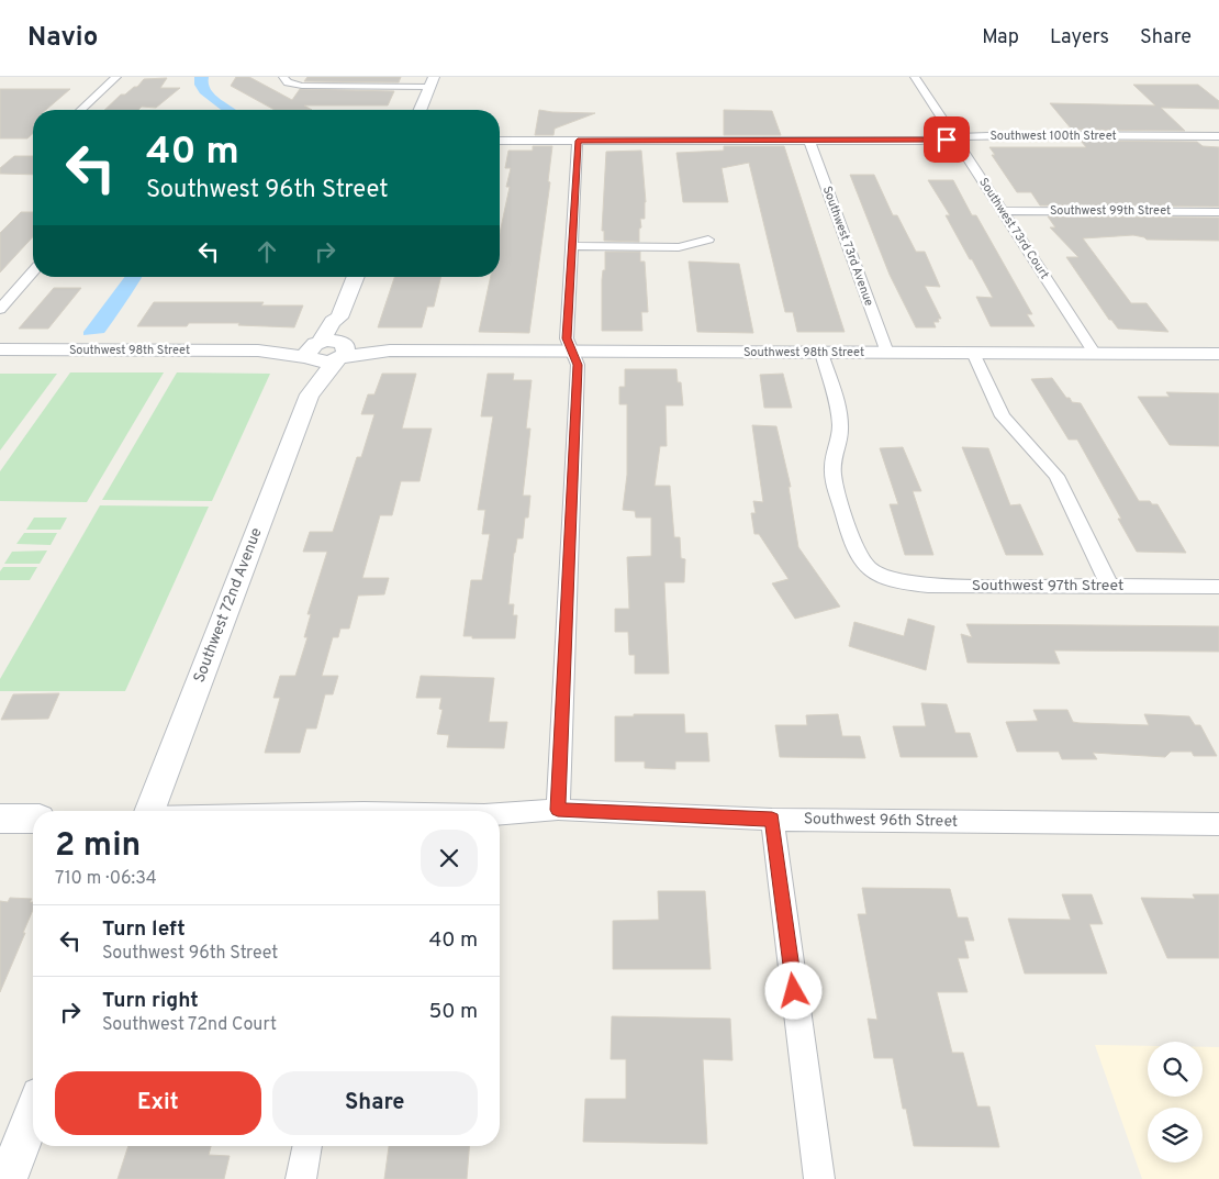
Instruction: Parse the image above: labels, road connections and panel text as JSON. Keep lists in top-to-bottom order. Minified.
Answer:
{"streets":{"street":["Southwest 100th Street","Southwest 99th Street","Southwest 73rd Court","Southwest 73rd Avenue","Southwest 98th Street","Southwest 97th Street","Southwest 72nd Avenue","Southwest 96th Street"]},"crossings":[["Southwest 100th Street","Southwest 73rd Court"],["Southwest 100th Street","Southwest 73rd Avenue"],["Southwest 99th Street","Southwest 73rd Court"],["Southwest 73rd Court","Southwest 98th Street"],["Southwest 73rd Avenue","Southwest 98th Street"],["Southwest 98th Street","Southwest 97th Street"],["Southwest 98th Street","Southwest 72nd Avenue"]],"page":{"header":"Navio","nav":["Map","Layers","Share"],"turn":["40 m","Southwest 96th Street"],"heading":["2 min","710 m · 06:34"],"list":[{"name":"Turn left","note":"Southwest 96th Street","value":"40 m"},{"name":"Turn right","note":"Southwest 72nd Court","value":"50 m"}],"buttons":["Exit","Share"]}}
